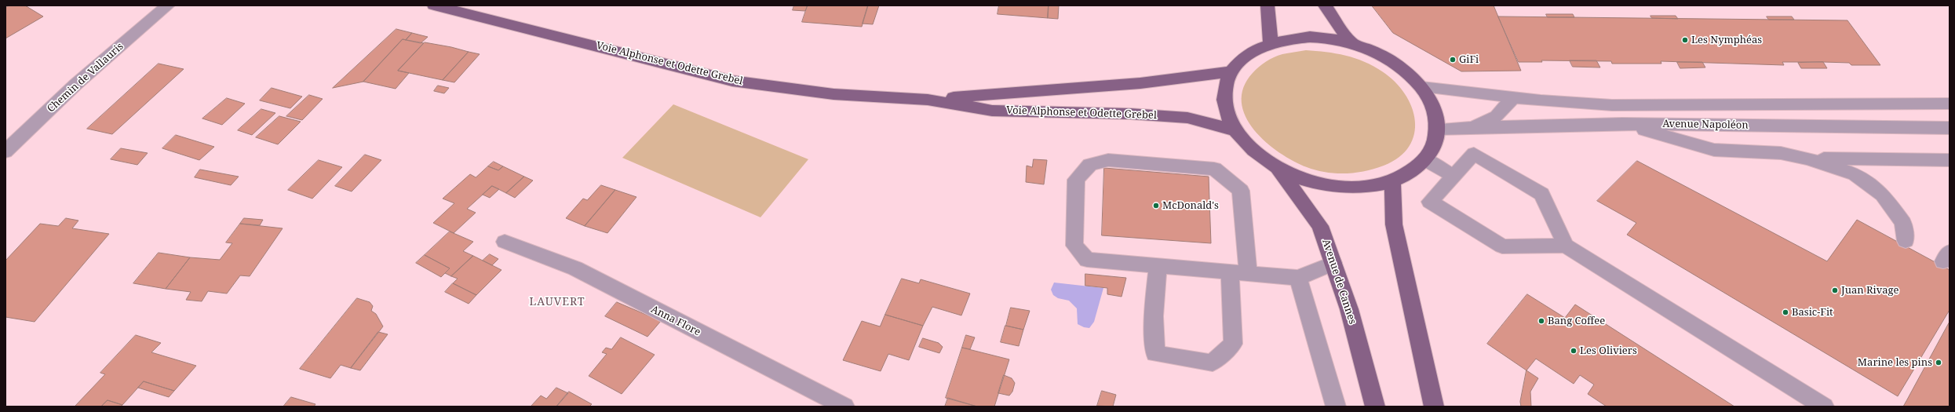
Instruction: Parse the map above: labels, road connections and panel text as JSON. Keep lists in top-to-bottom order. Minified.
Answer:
{"streets":{"main road":["Voie Alphonse et Odette Grebel","Avenue de Cannes"],"street":["Chemin de Vallauris","Avenue Napoléon","Anna Flore"]},"districts":["LAUVERT"],"places":["Les Nymphéas","GiFi","McDonald's","Juan Rivage","Basic-Fit","Bang Coffee","Les Oliviers","Marine les pins"]}
